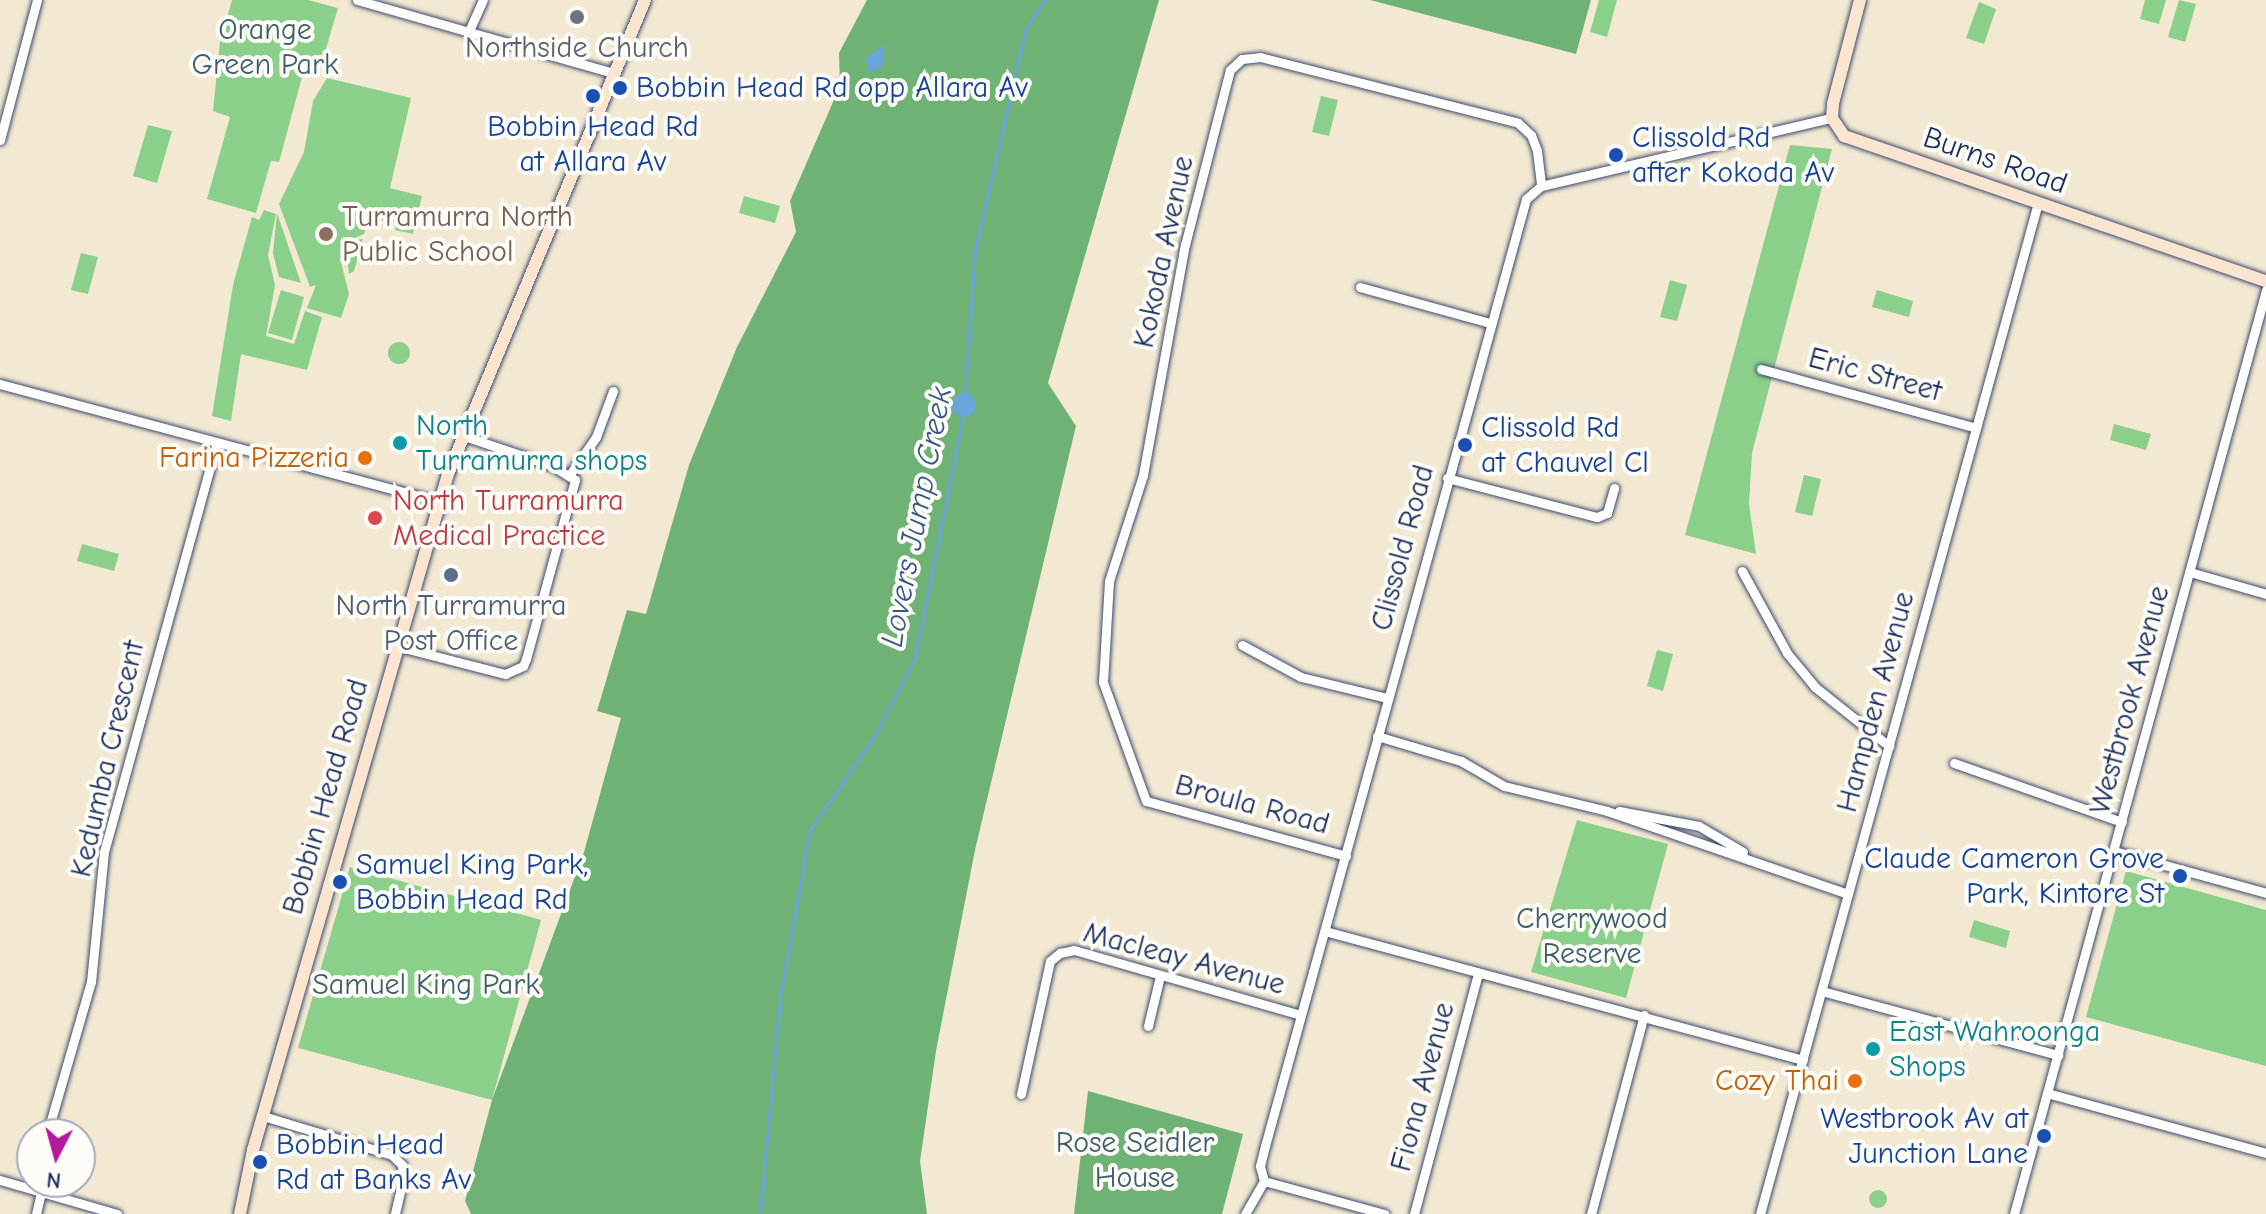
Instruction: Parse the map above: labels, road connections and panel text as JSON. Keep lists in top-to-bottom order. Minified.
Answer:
{"streets":{"main road":["Burns Road","Bobbin Head Road"],"street":["Kokoda Avenue","Eric Street","Clissold Road","Westbrook Avenue","Hampden Avenue","Kedumba Crescent","Broula Road","Macleay Avenue","Fiona Avenue"]},"crossings":[["Burns Road","Hampden Avenue"],["Kokoda Avenue","Clissold Road"],["Kokoda Avenue","Broula Road"],["Eric Street","Hampden Avenue"],["Clissold Road","Broula Road"],["Clissold Road","Macleay Avenue"]],"water":["Lovers Jump Creek"],"parks":["Orange Green Park","Cherrywood Reserve","Samuel King Park","Rose Seidler House"],"places":["Northside Church","Bobbin Head Rd opp Allara Av","Bobbin Head Rd at Allara Av","Clissold Rd after Kokoda Av","Turramurra North Public School","North Turramurra shops","Clissold Rd at Chauvel Cl","Farina Pizzeria","North Turramurra Medical Practice","North Turramurra Post Office","Claude Cameron Grove Park, Kintore St","Samuel King Park, Bobbin Head Rd","East Wahroonga Shops","Cozy Thai","Westbrook Av at Junction Lane","Bobbin Head Rd at Banks Av"],"north":"bottom"}
